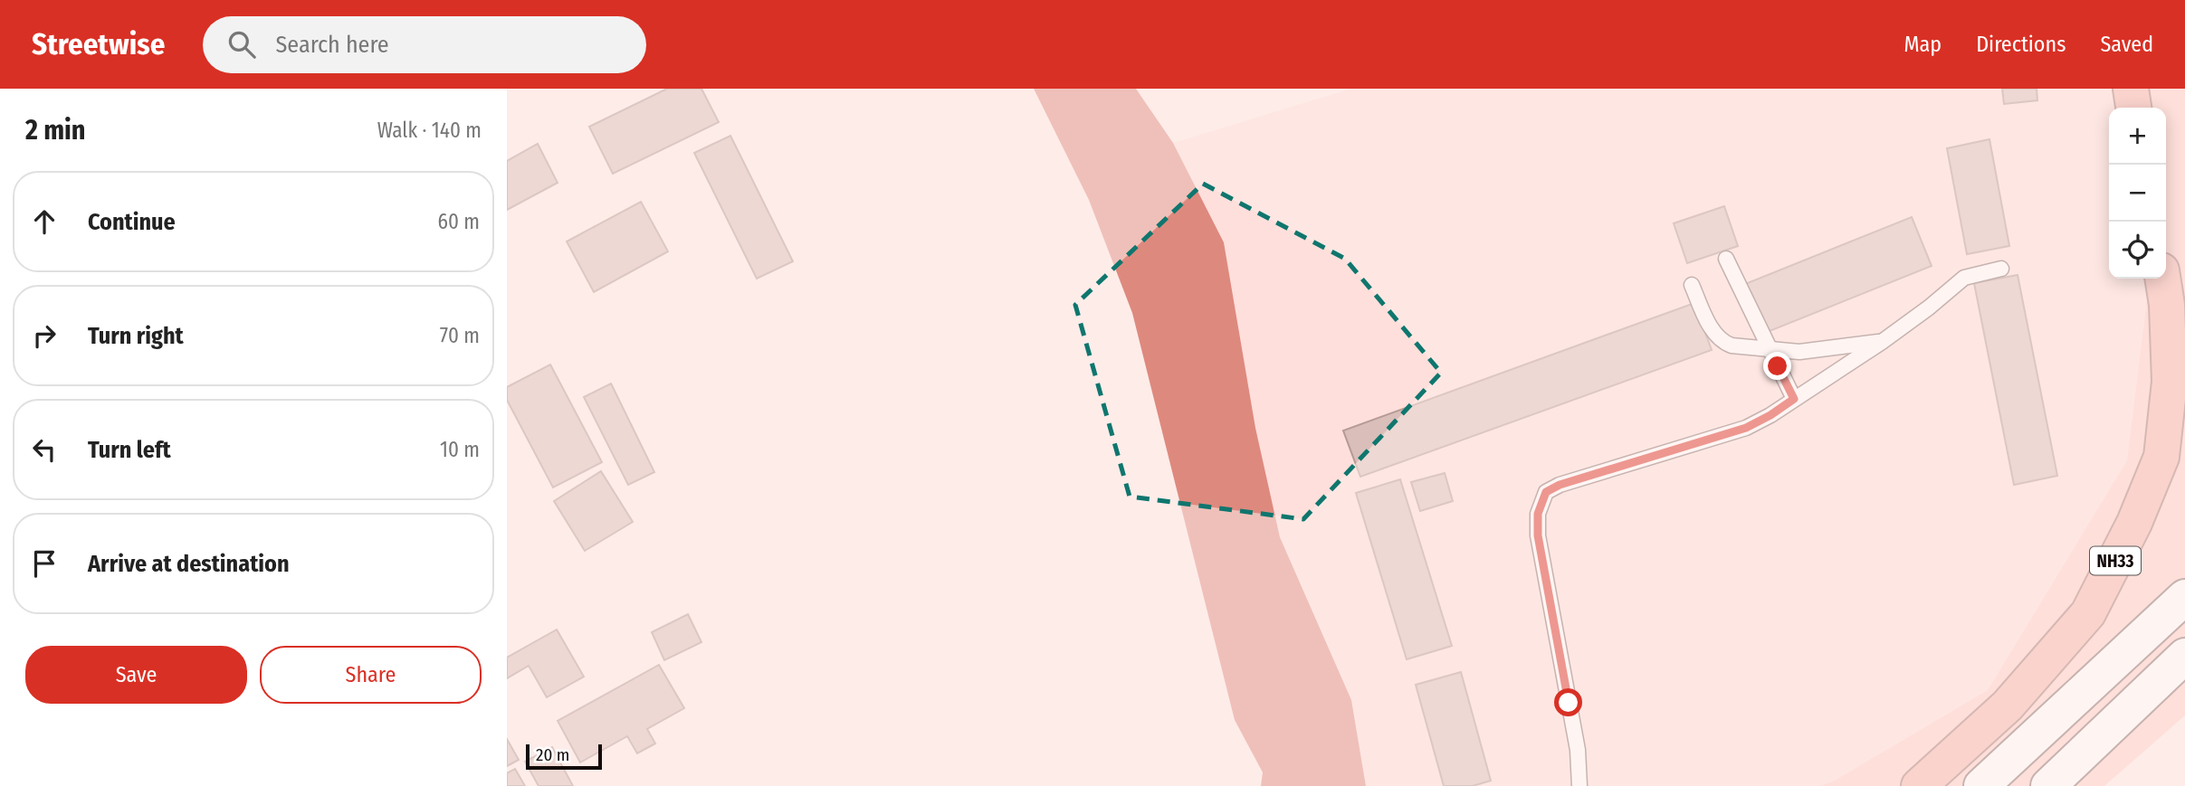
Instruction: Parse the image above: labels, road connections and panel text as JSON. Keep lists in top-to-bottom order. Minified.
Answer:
{"streets":{"highway":["NH33"]},"scale_bar":"20 m","page":{"header":"Streetwise","search":"Search here","nav":["Map","Directions","Saved"],"heading":["2 min","Walk · 140 m"],"map_buttons":["+","−"],"list":[["Continue","60 m"],["Turn right","70 m"],["Turn left","10 m"],"Arrive at destination"],"buttons":["Save","Share"],"scale":"20 m"}}
